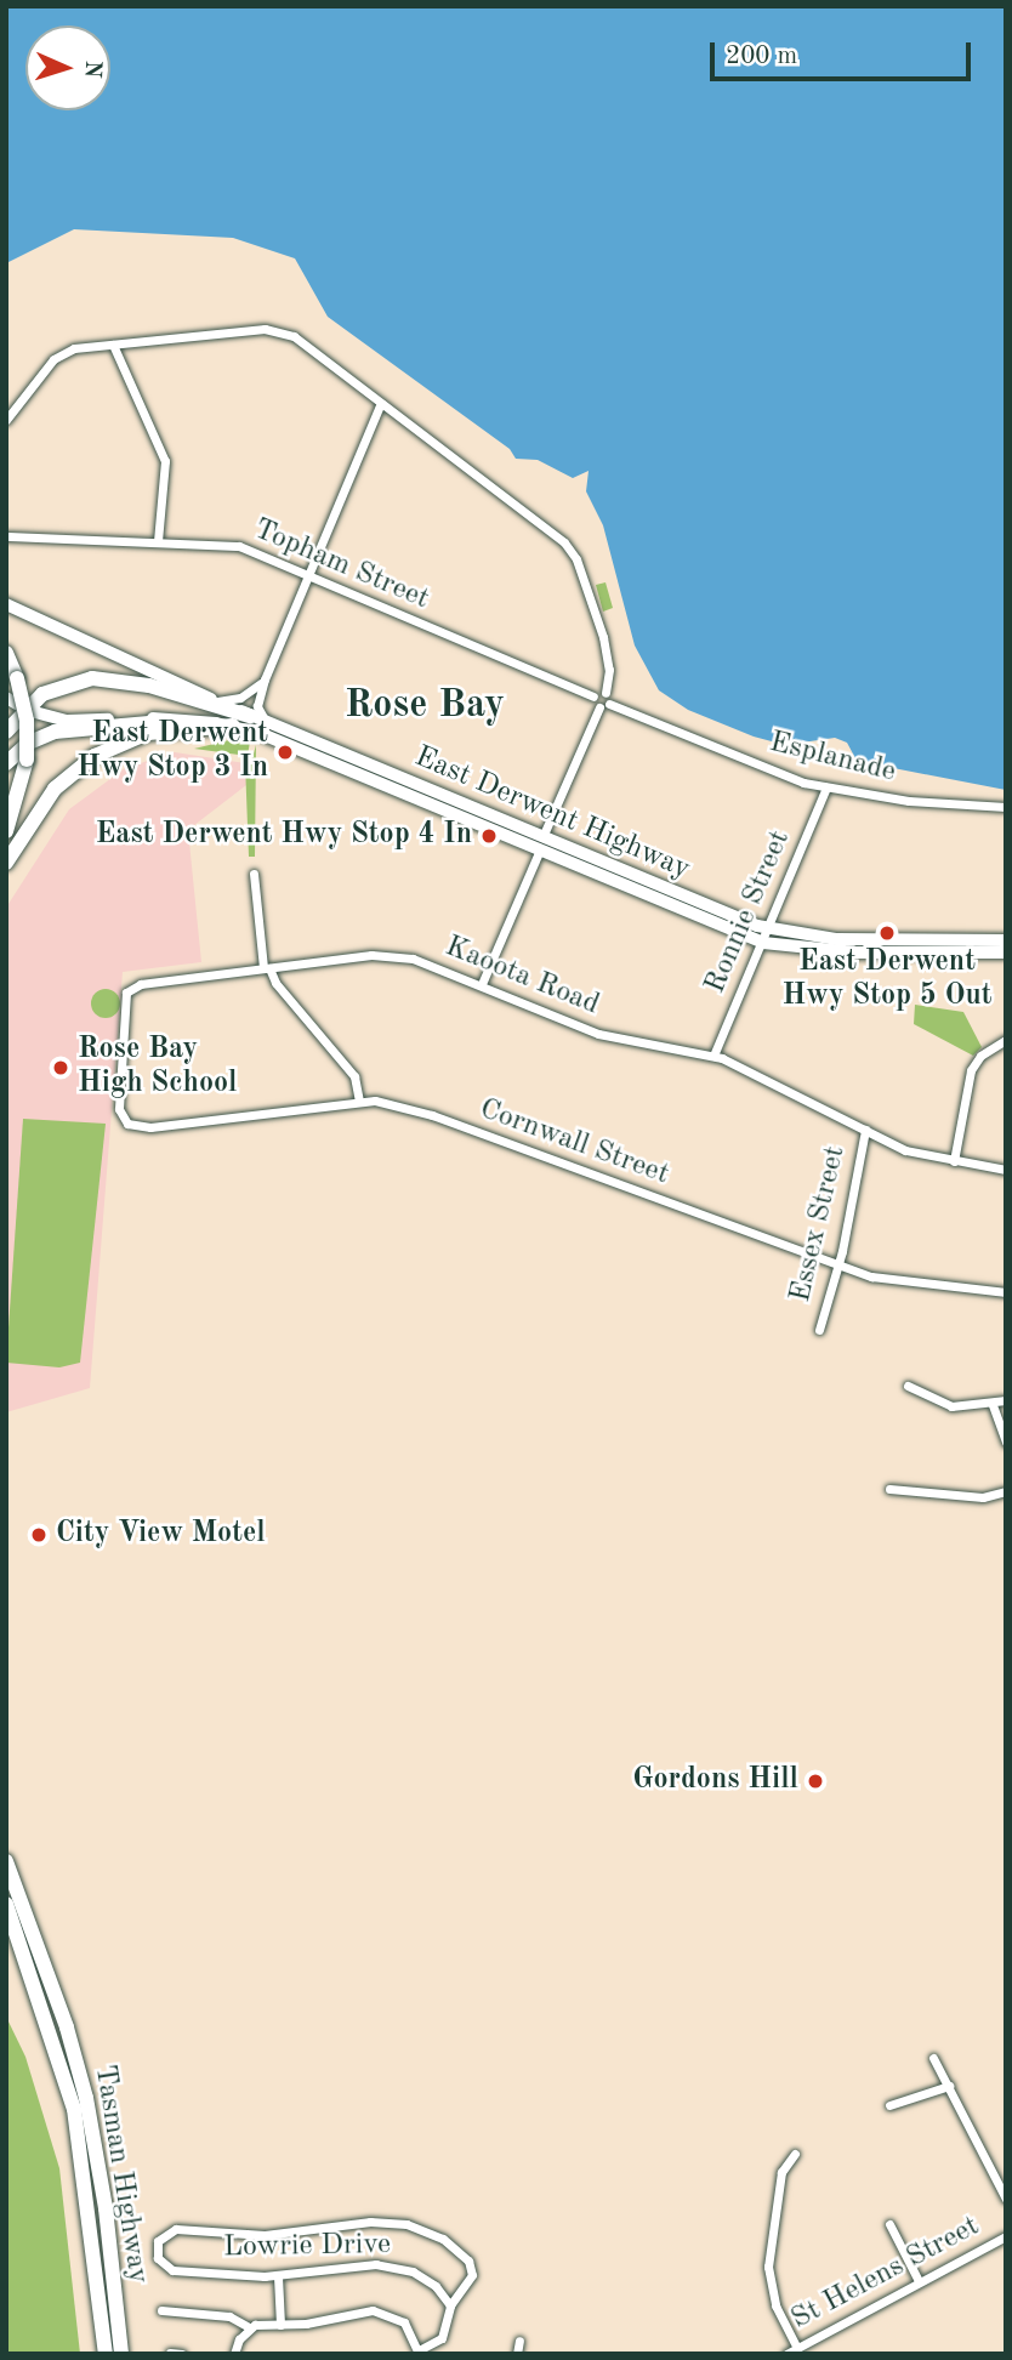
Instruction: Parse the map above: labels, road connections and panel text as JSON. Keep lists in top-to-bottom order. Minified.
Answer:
{"streets":{"highway":["Tasman Highway"],"main road":["East Derwent Highway"],"street":["Topham Street","Esplanade","Ronnie Street","Kaoota Road","Cornwall Street","Essex Street","Lowrie Drive","St Helens Street"]},"crossings":[["Esplanade","Ronnie Street"],["East Derwent Highway","Ronnie Street"],["Ronnie Street","Kaoota Road"],["Kaoota Road","Cornwall Street"],["Kaoota Road","Essex Street"],["Cornwall Street","Essex Street"]],"districts":["Rose Bay"],"places":["East Derwent Hwy Stop 3 In","East Derwent Hwy Stop 4 In","East Derwent Hwy Stop 5 Out","Rose Bay High School","City View Motel","Gordons Hill"],"scale_bar":"200 m","north":"right"}
